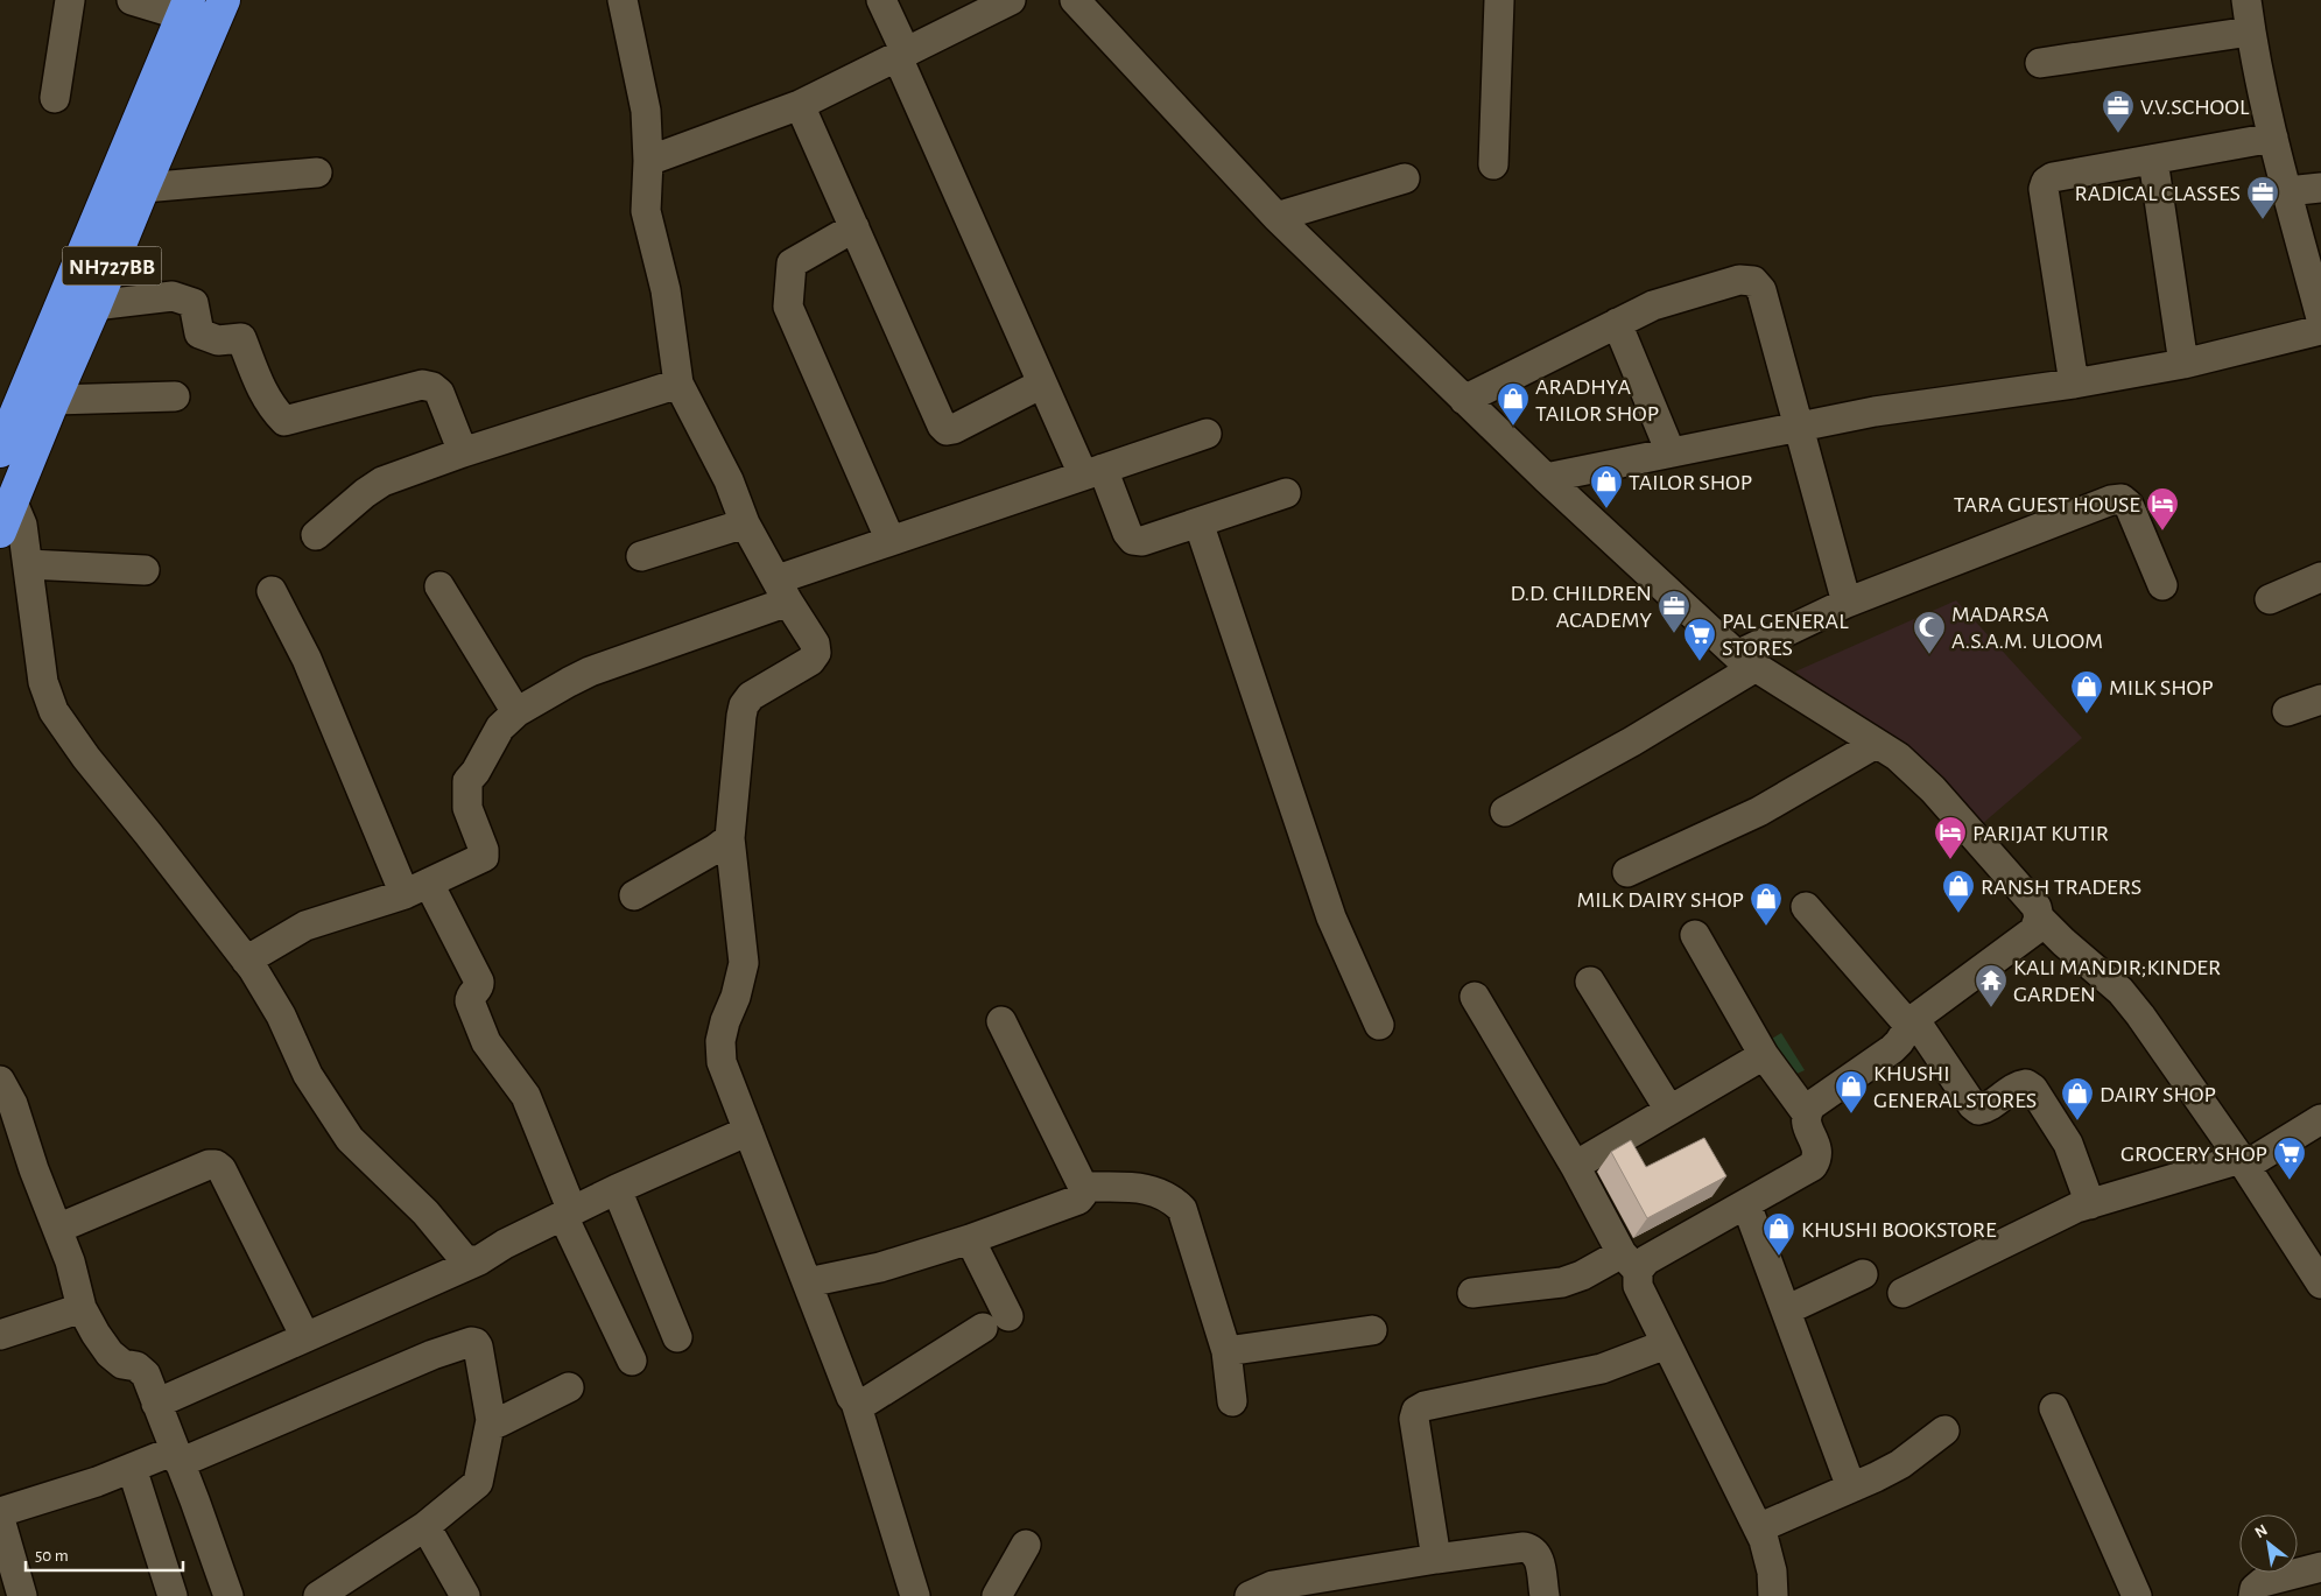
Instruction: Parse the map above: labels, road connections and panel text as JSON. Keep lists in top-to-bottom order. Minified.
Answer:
{"streets":{"highway":["NH727BB"]},"places":{"office":["V.V.SCHOOL","RADICAL CLASSES","D.D. CHILDREN ACADEMY"],"shop":["ARADHYA TAILOR SHOP","TAILOR SHOP","MILK SHOP","RANSH TRADERS","MILK DAIRY SHOP","KHUSHI GENERAL STORES","DAIRY SHOP","KHUSHI BOOKSTORE"],"hotel":["TARA GUEST HOUSE","PARIJAT KUTIR"],"mosque":["MADARSA A.S.A.M. ULOOM"],"supermarket":["PAL GENERAL STORES","GROCERY SHOP"],"temple":["KALI MANDIR;KINDER GARDEN"]},"scale_bar":"50 m","north":"top left"}
